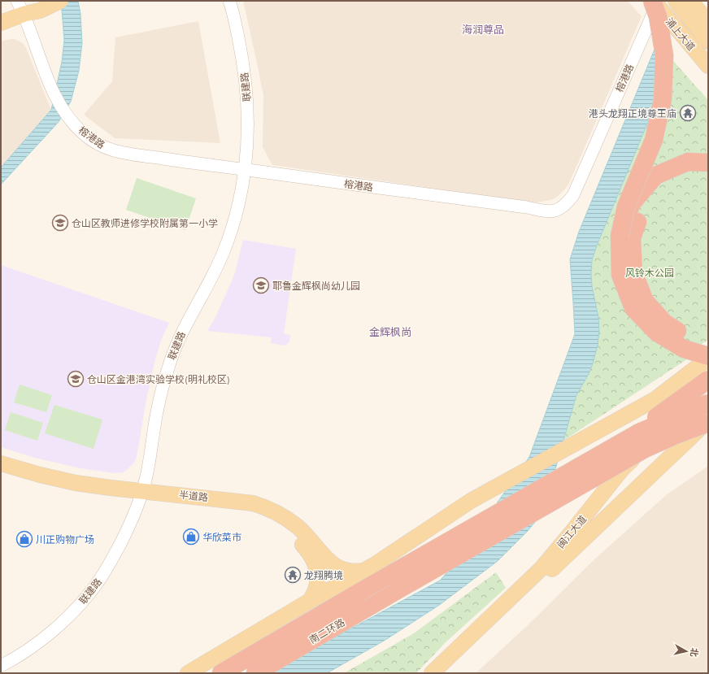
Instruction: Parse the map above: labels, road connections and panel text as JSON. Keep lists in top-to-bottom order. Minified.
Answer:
{"streets":{"highway":["南二环路"],"main road":["浦上大道","半道路","闽江大道"],"street":["榕港路","联建路"]},"crossings":[["浦上大道","榕港路"],["榕港路","联建路"],["联建路","半道路"]],"districts":["海润尊品","金辉枫尚"],"parks":["风铃木公园"],"places":{"temple":["港头龙翔正境尊王庙","龙翔腾境"],"school or university":["仓山区教师进修学校附属第一小学","耶鲁金辉枫尚幼儿园","仓山区金港湾实验学校(明礼校区)"],"shop":["华欣菜市","川正购物广场"]},"north":"right"}
